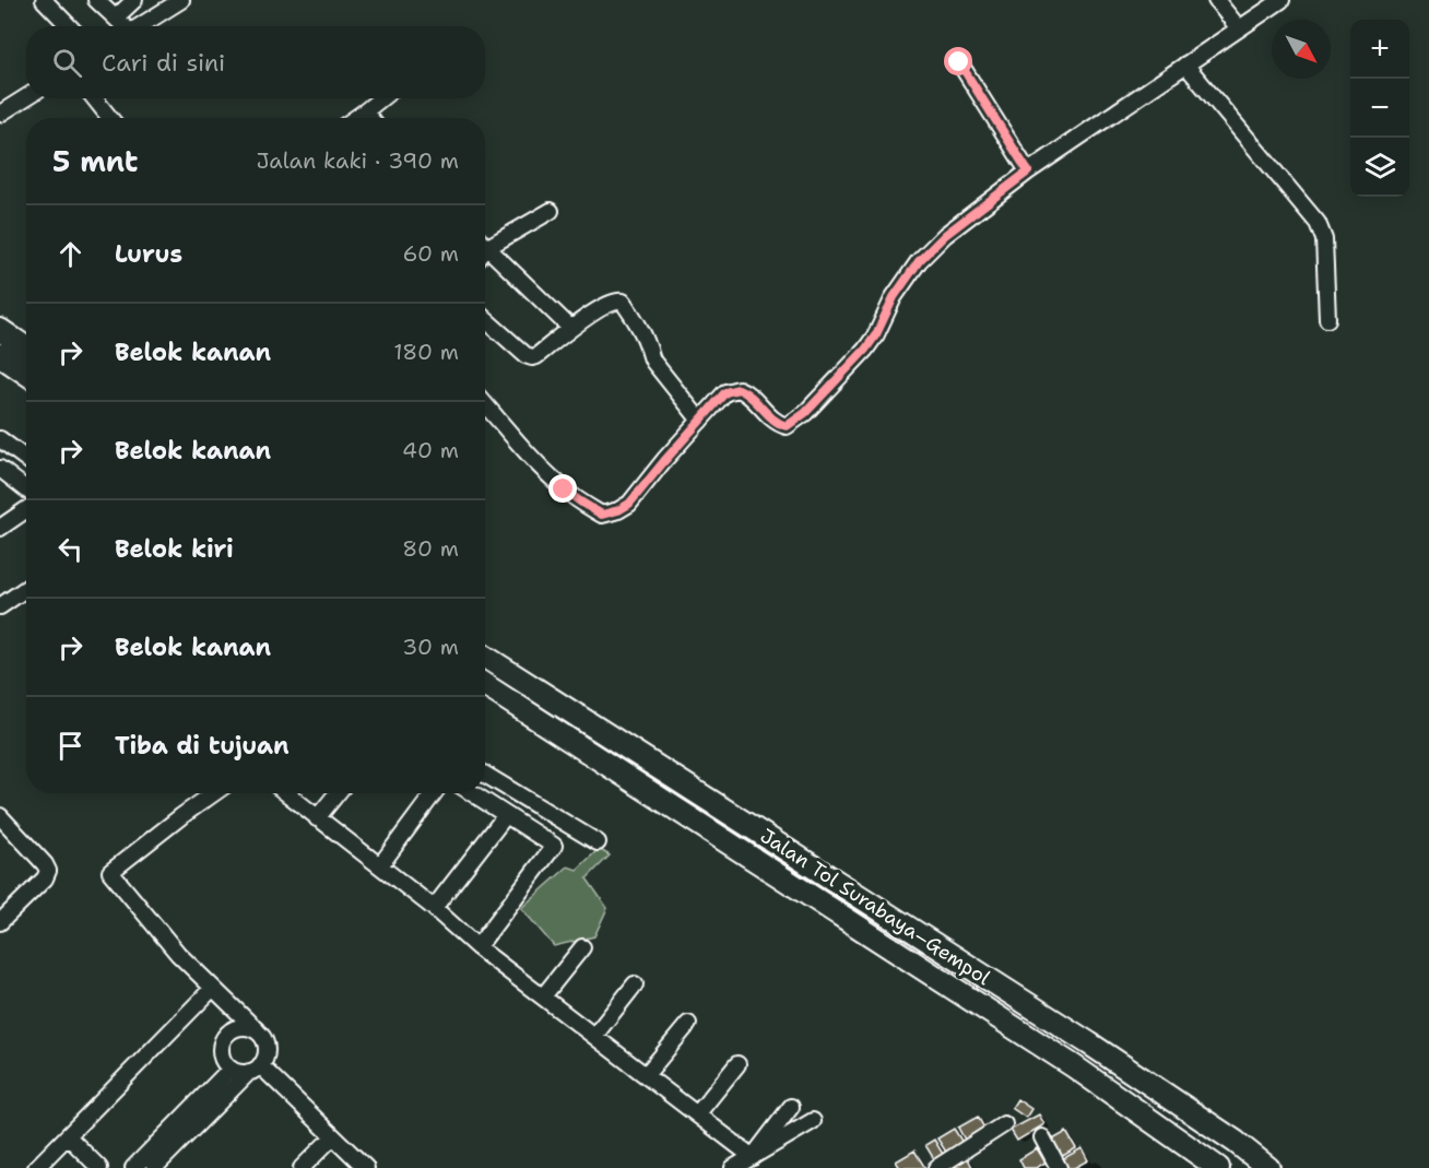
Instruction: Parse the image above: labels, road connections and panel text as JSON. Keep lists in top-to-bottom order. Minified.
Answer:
{"streets":{"highway":["Jalan Tol Surabaya–Gempol"]},"north":"bottom right","page":{"map_buttons":["+","−"],"search":"Cari di sini","heading":["5 mnt","Jalan kaki · 390 m"],"list":[["Lurus","60 m"],["Belok kanan","180 m"],["Belok kanan","40 m"],["Belok kiri","80 m"],["Belok kanan","30 m"],"Tiba di tujuan"]}}
